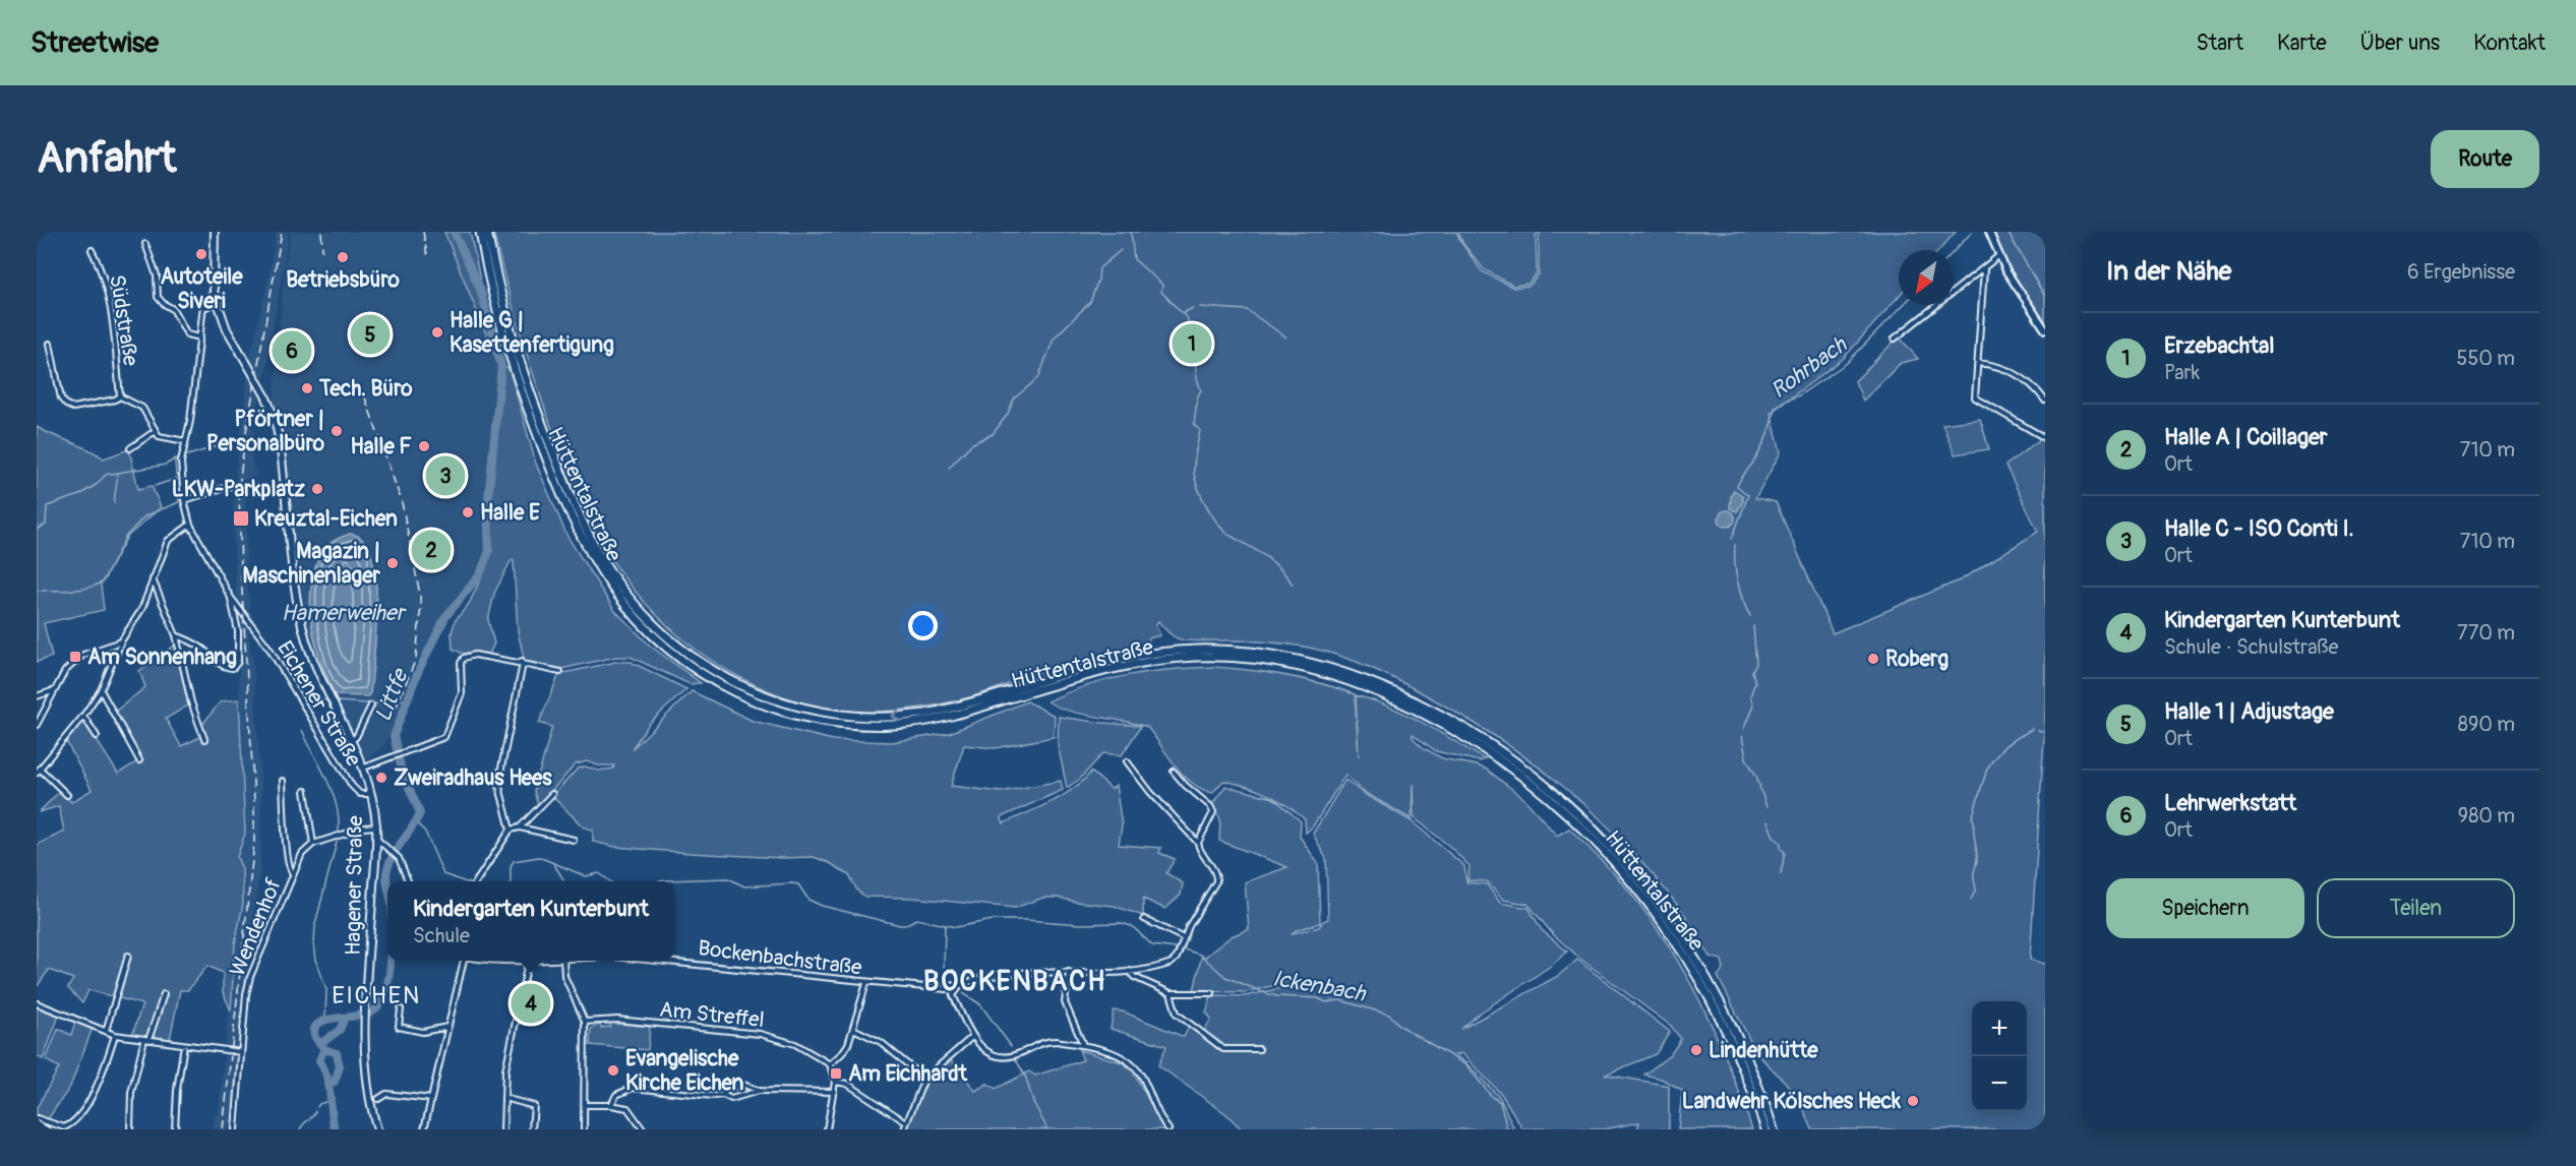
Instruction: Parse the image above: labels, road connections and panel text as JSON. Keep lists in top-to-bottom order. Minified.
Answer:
{"streets":{"highway":["Hüttentalstraße"],"main road":["Hagener Straße"],"street":["Südstraße","Eichener Straße","Wendenhof","Bockenbachstraße","Am Streffel"]},"crossings":[["Eichener Straße","Hagener Straße"]],"one_way":["Hüttentalstraße"],"districts":["BOCKENBACH","EICHEN"],"water":["Rohrbach","Hamerweiher","Littfe","Ickenbach"],"places":{"other":["Autoteile Siveri","Betriebsbüro","Halle G | Kasettenfertigung","Tech. Büro","Pförtner | Personalbüro","Halle F","LKW-Parkplatz","Halle E","Magazin | Maschinenlager","Roberg","Zweiradhaus Hees","Lindenhütte","Evangelische Kirche Eichen","Landwehr Kölsches Heck"],"transit":["Kreuztal-Eichen","Am Sonnenhang","Am Eichhardt"]},"north":"bottom left","page":{"header":"Streetwise","nav":["Start","Karte","Über uns","Kontakt"],"buttons":["Route",["Speichern","Teilen"]],"title":"Anfahrt","heading":["In der Nähe","6 Ergebnisse"],"list":[{"mark":"1","name":"Erzebachtal","note":"Park","value":"550 m"},{"mark":"2","name":"Halle A | Coillager","note":"Ort","value":"710 m"},{"mark":"3","name":"Halle C - ISO Conti I.","note":"Ort","value":"710 m"},{"mark":"4","name":"Kindergarten Kunterbunt","note":"Schule · Schulstraße","value":"770 m"},{"mark":"5","name":"Halle 1 | Adjustage","note":"Ort","value":"890 m"},{"mark":"6","name":"Lehrwerkstatt","note":"Ort","value":"980 m"}],"pins":["5","1","6","3","2","4"],"popup":["Kindergarten Kunterbunt","Schule"],"map_buttons":["+","−"]}}
